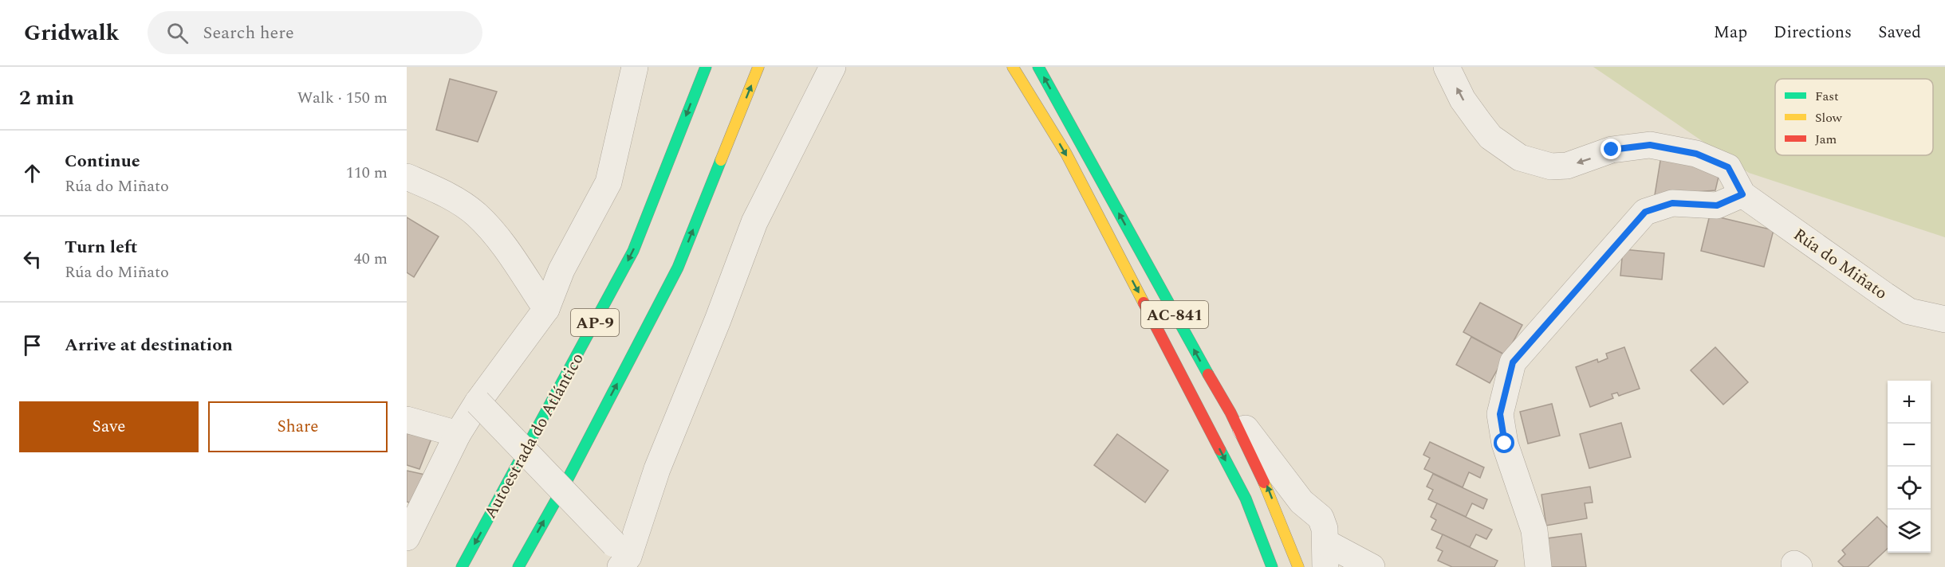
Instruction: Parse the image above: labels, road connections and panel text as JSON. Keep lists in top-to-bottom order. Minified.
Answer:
{"streets":{"main road":["AC-841","AP-9","Autoestrada do Atlántico"],"street":["Rúa do Miñato"]},"one_way":["Rúa do Miñato"],"legend":["Fast","Slow","Jam"],"page":{"header":"Gridwalk","search":"Search here","nav":["Map","Directions","Saved"],"heading":["2 min","Walk · 150 m"],"list":[["Continue","Rúa do Miñato","110 m"],["Turn left","Rúa do Miñato","40 m"],"Arrive at destination"],"map_buttons":["+","−"],"buttons":["Save","Share"]}}
